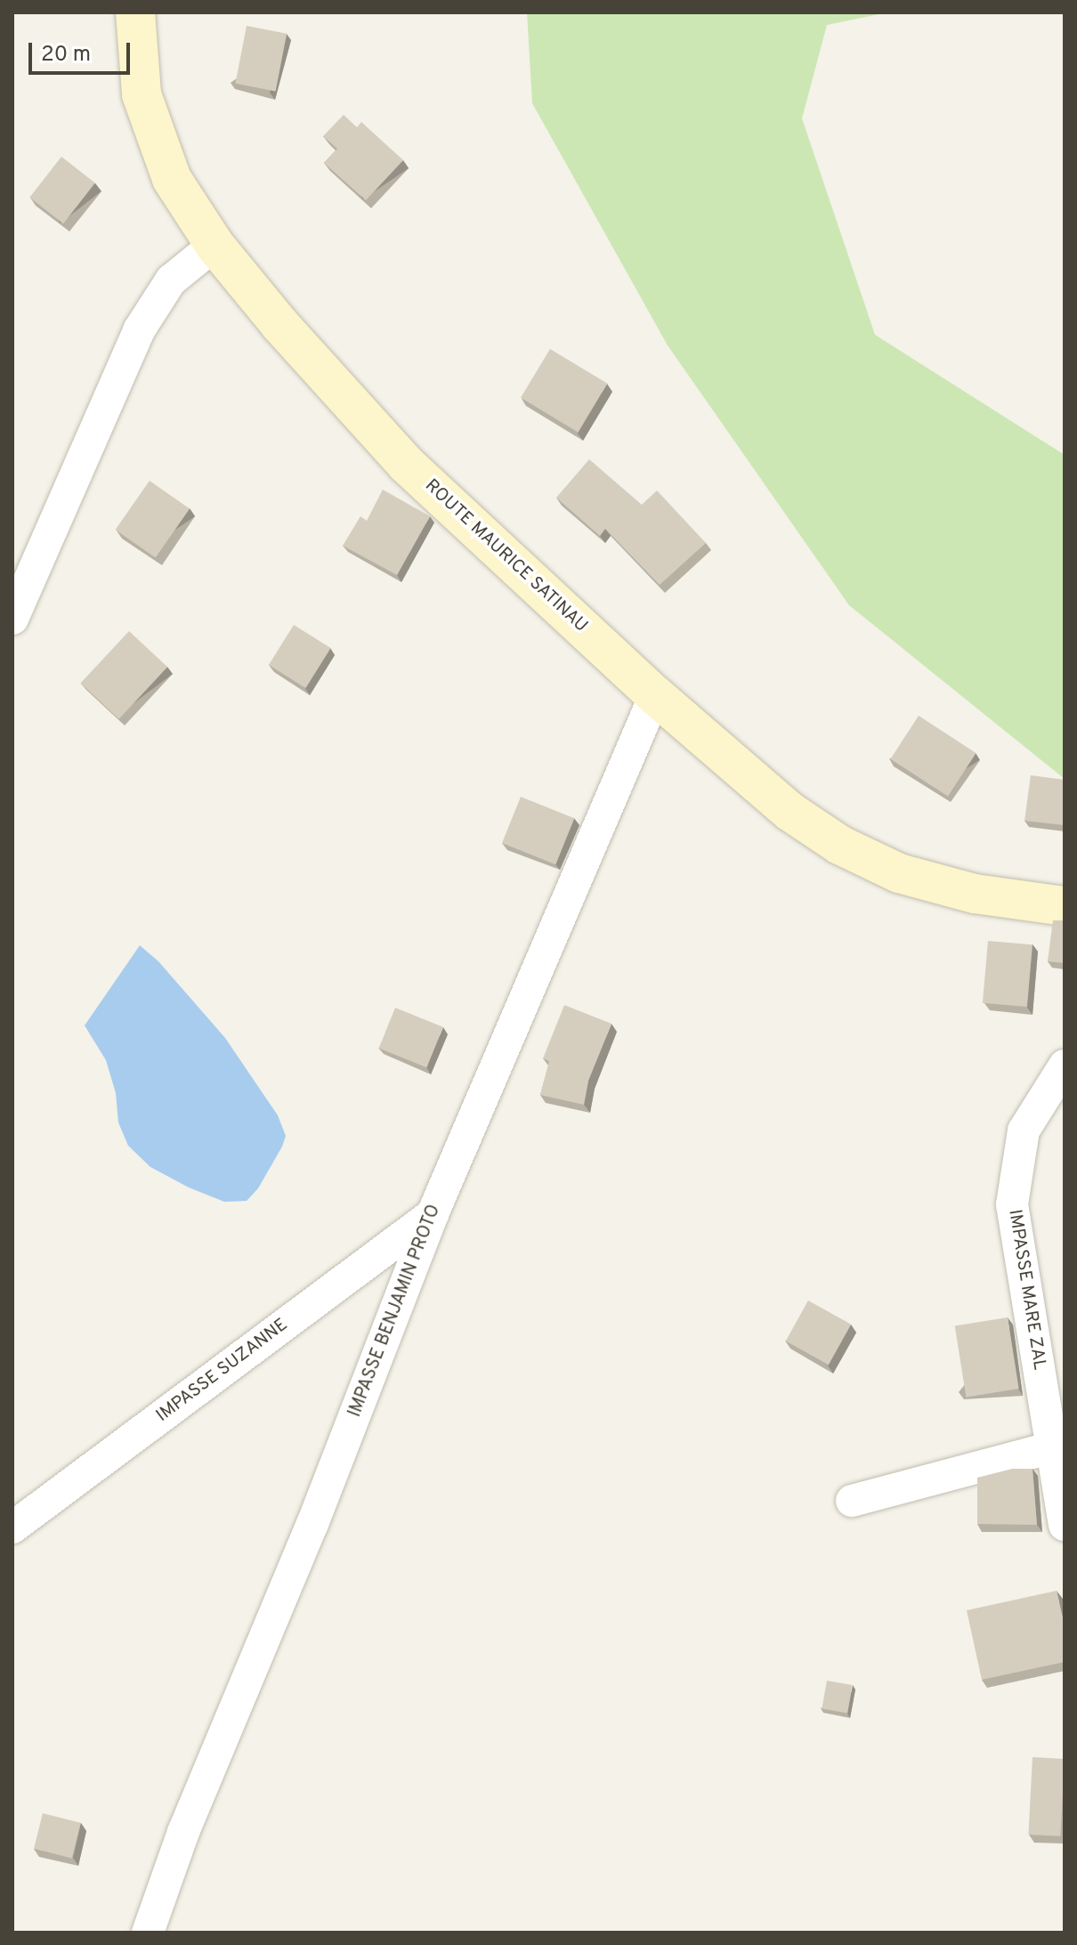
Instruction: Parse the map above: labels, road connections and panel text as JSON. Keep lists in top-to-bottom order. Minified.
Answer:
{"streets":{"main road":["ROUTE MAURICE SATINAU"],"street":["IMPASSE MARE ZAL","IMPASSE BENJAMIN PROTO","IMPASSE SUZANNE"]},"crossings":[["ROUTE MAURICE SATINAU","IMPASSE BENJAMIN PROTO"],["IMPASSE BENJAMIN PROTO","IMPASSE SUZANNE"]],"scale_bar":"20 m"}
